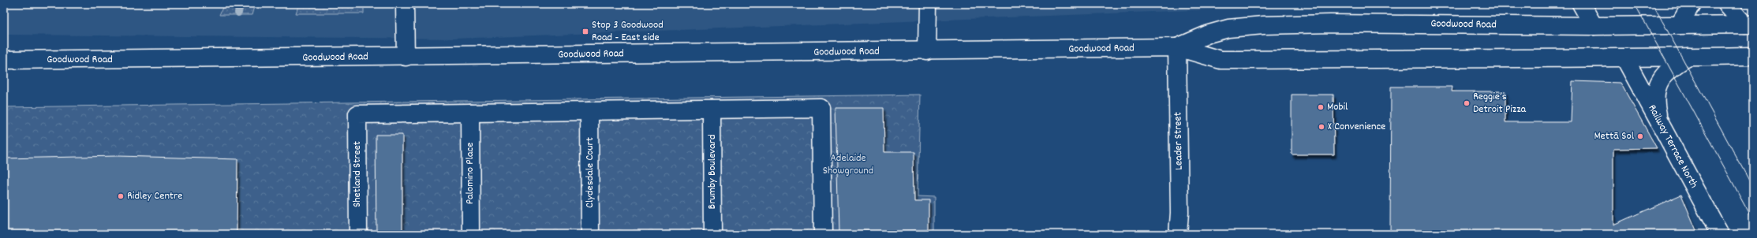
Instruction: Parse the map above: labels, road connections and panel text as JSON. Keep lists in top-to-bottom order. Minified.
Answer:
{"streets":{"main road":["Goodwood Road","Leader Street","Railway Terrace North","Brumby Boulevard","Clydesdale Court","Palomino Place","Shetland Street"]},"crossings":[["Goodwood Road","Leader Street"],["Goodwood Road","Railway Terrace North"],["Palomino Place","Shetland Street"]],"parks":["Adelaide Showground"],"places":{"transit":["Stop 3 Goodwood Road - East side"],"other":["Reggie’s Detroit Pizza","Mobil","X Convenience","Mettā Sol","Ridley Centre"]}}
